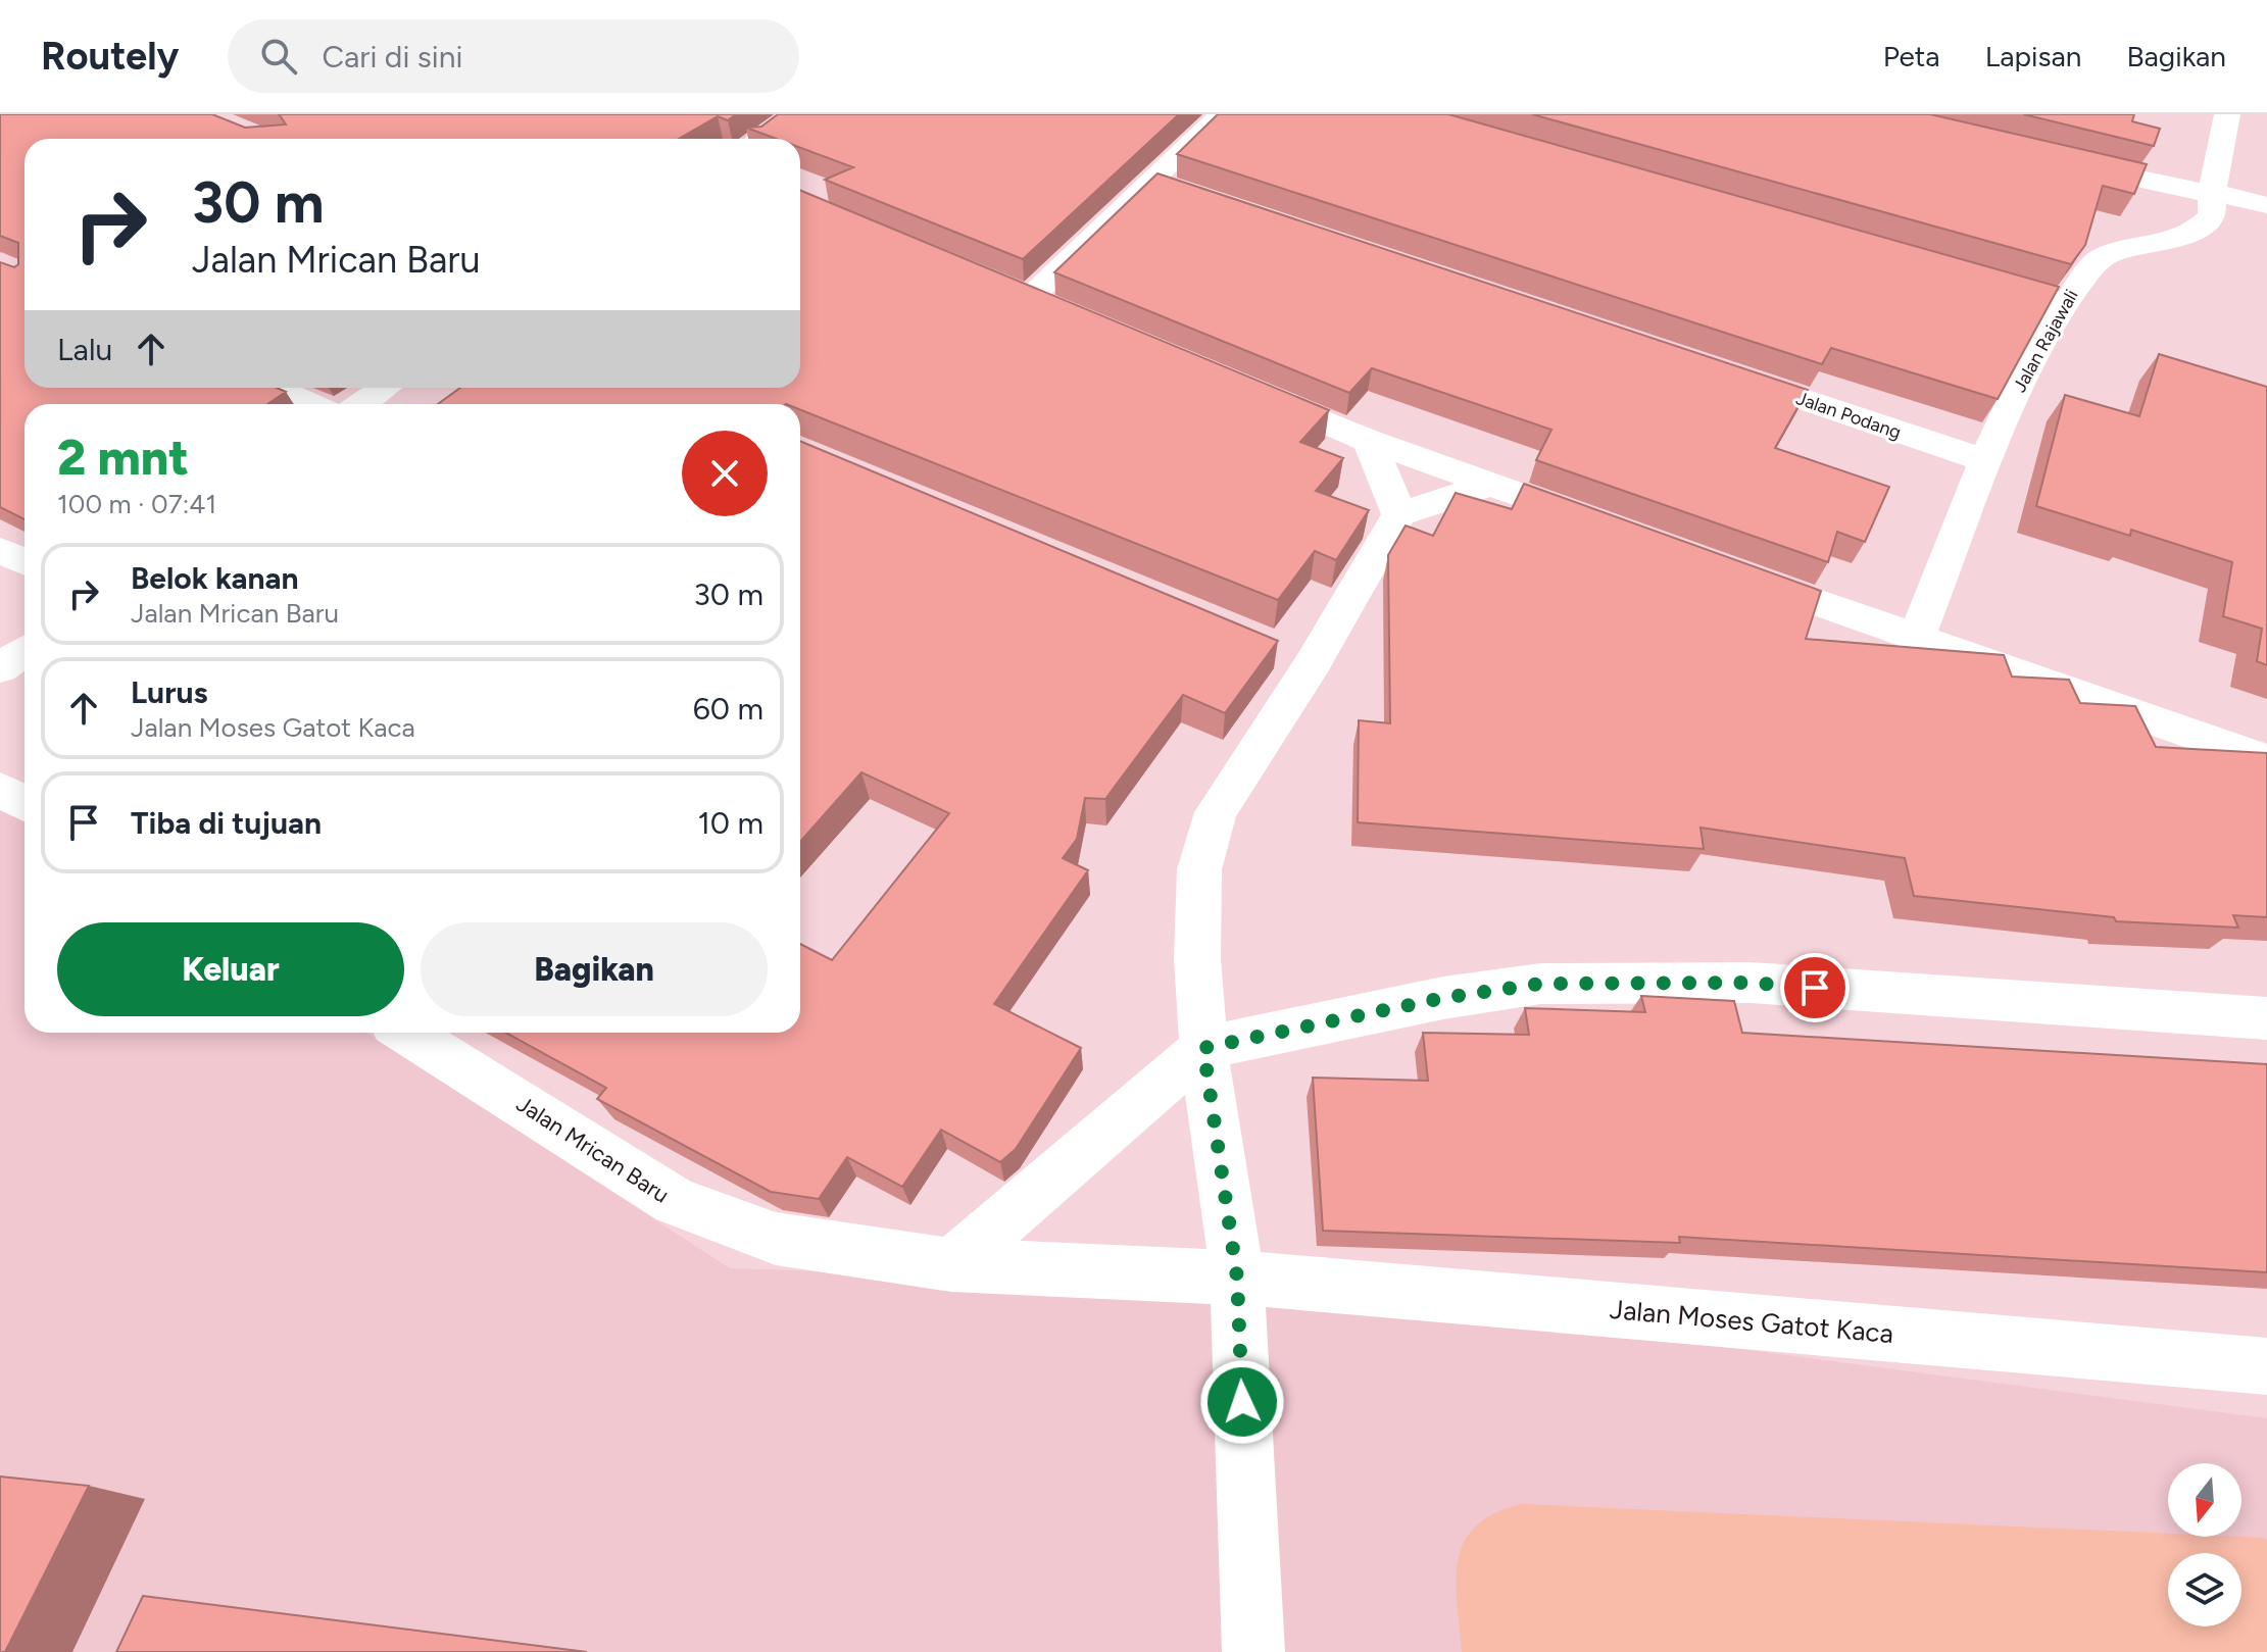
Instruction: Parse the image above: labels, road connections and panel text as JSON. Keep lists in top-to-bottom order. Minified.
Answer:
{"streets":{"street":["Jalan Rajawali","Jalan Podang","Jalan Mrican Baru","Jalan Moses Gatot Kaca"]},"crossings":[["Jalan Rajawali","Jalan Podang"],["Jalan Mrican Baru","Jalan Moses Gatot Kaca"]],"north":"bottom","page":{"header":"Routely","search":"Cari di sini","nav":["Peta","Lapisan","Bagikan"],"turn":["30 m","Jalan Mrican Baru"],"then":"Lalu","heading":["2 mnt","100 m · 07:41"],"list":[{"name":"Belok kanan","note":"Jalan Mrican Baru","value":"30 m"},{"name":"Lurus","note":"Jalan Moses Gatot Kaca","value":"60 m"},{"name":"Tiba di tujuan","value":"10 m"}],"buttons":["Keluar","Bagikan"]}}
